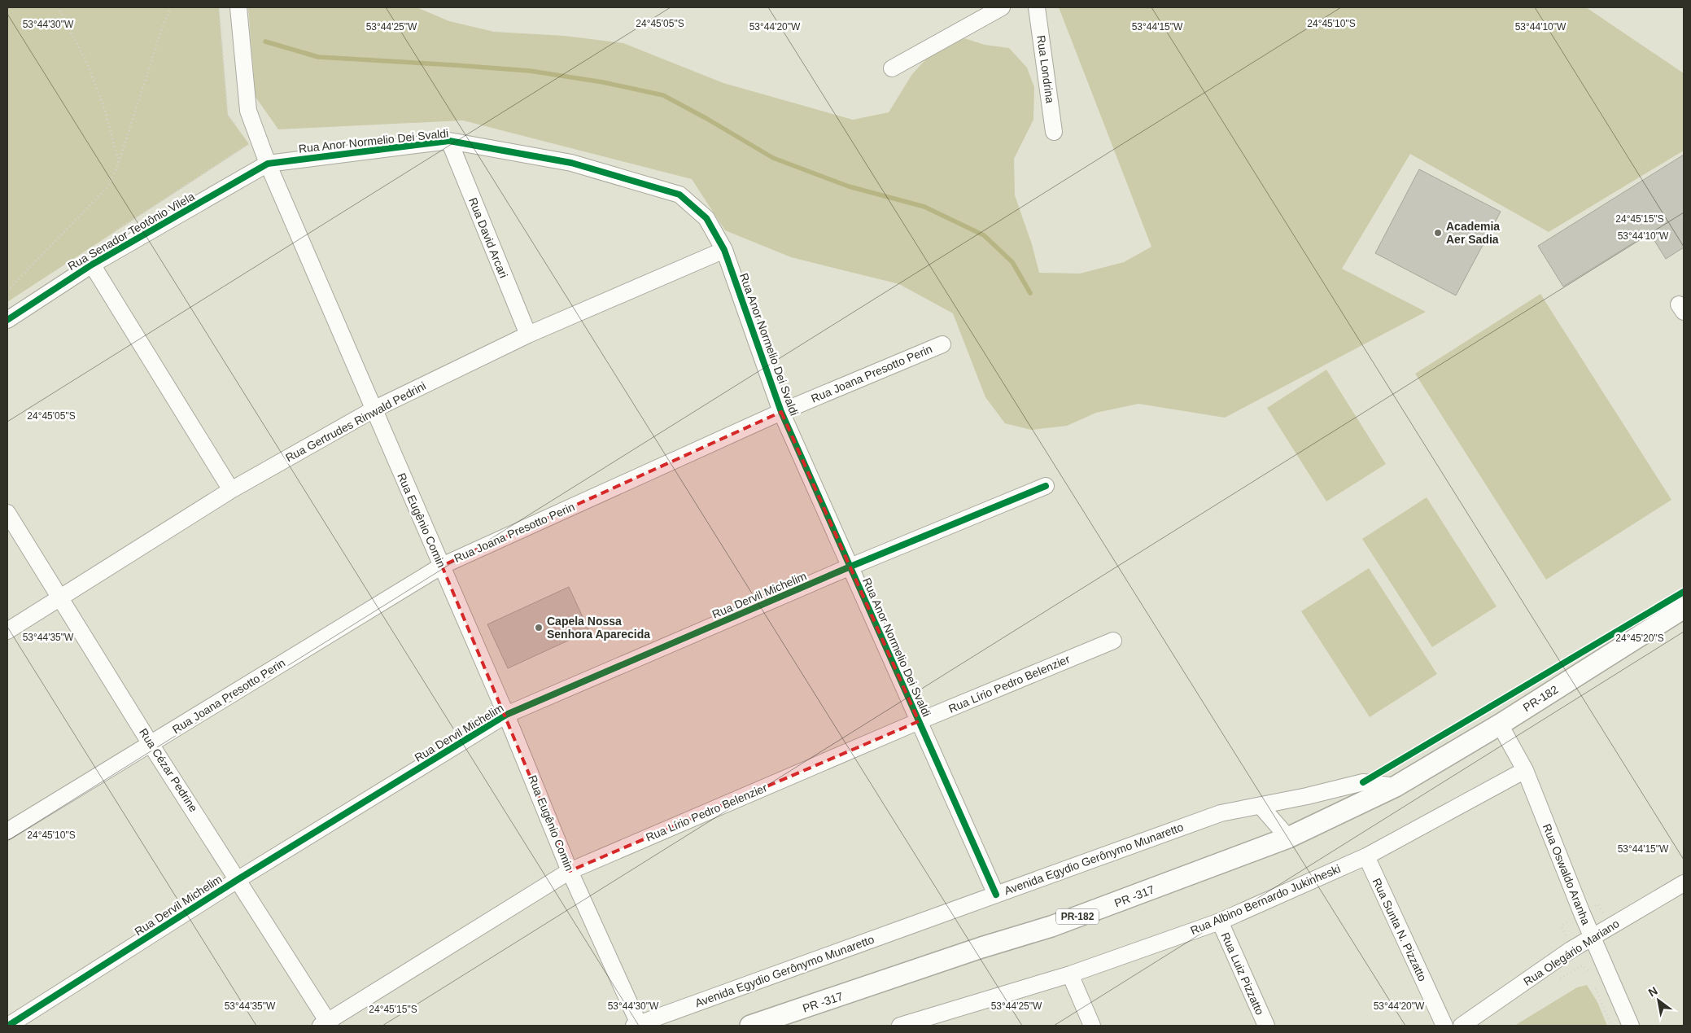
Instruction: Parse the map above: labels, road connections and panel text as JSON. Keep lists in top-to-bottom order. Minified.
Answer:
{"streets":{"main road":["PR-182","PR -317"],"street":["Rua Londrina","Rua Anor Normelio Dei Svaldi","Rua Senador Teotônio Vilela","Rua David Arcari","Rua Joana Presotto Perin","Rua Gertrudes Rinwald Pedrini","Rua Eugênio Comin","Rua Dervil Michelim","Rua Lírio Pedro Belenzier","Rua Cézar Pedrine","Avenida Egydio Gerônymo Munaretto","Rua Oswaldo Aranha","Rua Albino Bernardo Jukinheski","Rua Sunta N. Pizzatto","Rua Olegário Mariano","Rua Luiz Pizzatto"]},"crossings":[["Rua Anor Normelio Dei Svaldi","Rua Senador Teotônio Vilela"],["Rua Anor Normelio Dei Svaldi","Rua David Arcari"],["Rua Anor Normelio Dei Svaldi","Rua Joana Presotto Perin"],["Rua Anor Normelio Dei Svaldi","Rua Gertrudes Rinwald Pedrini"],["Rua Anor Normelio Dei Svaldi","Rua Eugênio Comin"],["Rua Anor Normelio Dei Svaldi","Rua Dervil Michelim"],["Rua Anor Normelio Dei Svaldi","Rua Lírio Pedro Belenzier"],["Rua Anor Normelio Dei Svaldi","Avenida Egydio Gerônymo Munaretto"],["Rua Senador Teotônio Vilela","Rua Eugênio Comin"],["Rua David Arcari","Rua Gertrudes Rinwald Pedrini"],["Rua Joana Presotto Perin","Rua Eugênio Comin"],["Rua Joana Presotto Perin","Rua Cézar Pedrine"],["Rua Gertrudes Rinwald Pedrini","Rua Eugênio Comin"],["Rua Gertrudes Rinwald Pedrini","Rua Cézar Pedrine"],["Rua Eugênio Comin","Rua Dervil Michelim"],["Rua Eugênio Comin","Rua Lírio Pedro Belenzier"],["Rua Eugênio Comin","Avenida Egydio Gerônymo Munaretto"],["Rua Dervil Michelim","Rua Cézar Pedrine"],["Rua Lírio Pedro Belenzier","Rua Cézar Pedrine"],["PR-182","Avenida Egydio Gerônymo Munaretto"],["PR-182","Rua Oswaldo Aranha"],["PR-182","PR -317"],["Avenida Egydio Gerônymo Munaretto","PR -317"],["Rua Oswaldo Aranha","Rua Albino Bernardo Jukinheski"],["Rua Oswaldo Aranha","Rua Olegário Mariano"],["Rua Albino Bernardo Jukinheski","Rua Sunta N. Pizzatto"],["Rua Albino Bernardo Jukinheski","Rua Luiz Pizzatto"]],"places":["Academia Aer Sadia","Capela Nossa Senhora Aparecida"],"north":"top left","coordinates":["24°45'05\"S","24°45'10\"S","53°44'30\"W","53°44'10\"W","53°44'25\"W","53°44'20\"W","53°44'15\"W","24°45'15\"S","53°44'35\"W","24°45'20\"S"]}
